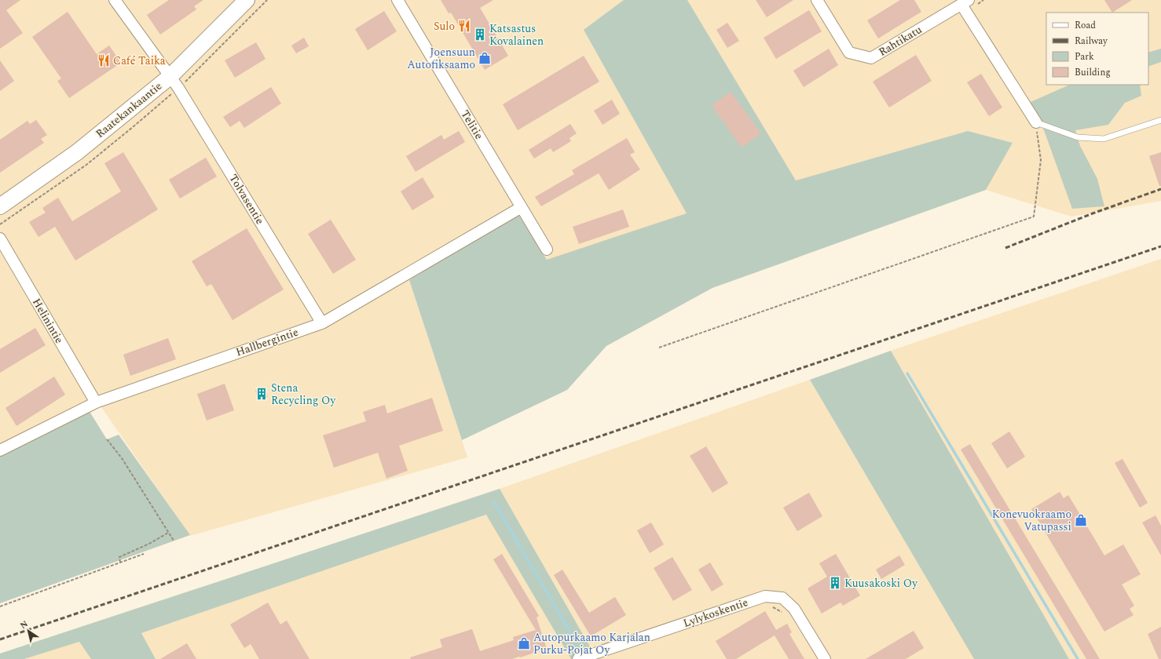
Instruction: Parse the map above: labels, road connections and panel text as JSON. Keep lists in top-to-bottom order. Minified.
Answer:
{"streets":{"main road":["Raatekankaantie"],"street":["Rahtikatu","Telitie","Tolvasentie","Helinintie","Hallbergintie","Lylykoskentie"]},"crossings":[["Raatekankaantie","Tolvasentie"],["Telitie","Hallbergintie"],["Tolvasentie","Hallbergintie"],["Helinintie","Hallbergintie"]],"places":{"restaurant":["Sulo","Café Taika"],"building":["Katsastus Kovalainen","Stena Recycling Oy","Kuusakoski Oy"],"shop":["Joensuun Autofiksaamo","Konevuokraamo Vatupassi","Autopurkaamo Karjalan Purku-Pojat Oy"]},"legend":["Road","Railway","Park","Building"],"north":"top left"}
